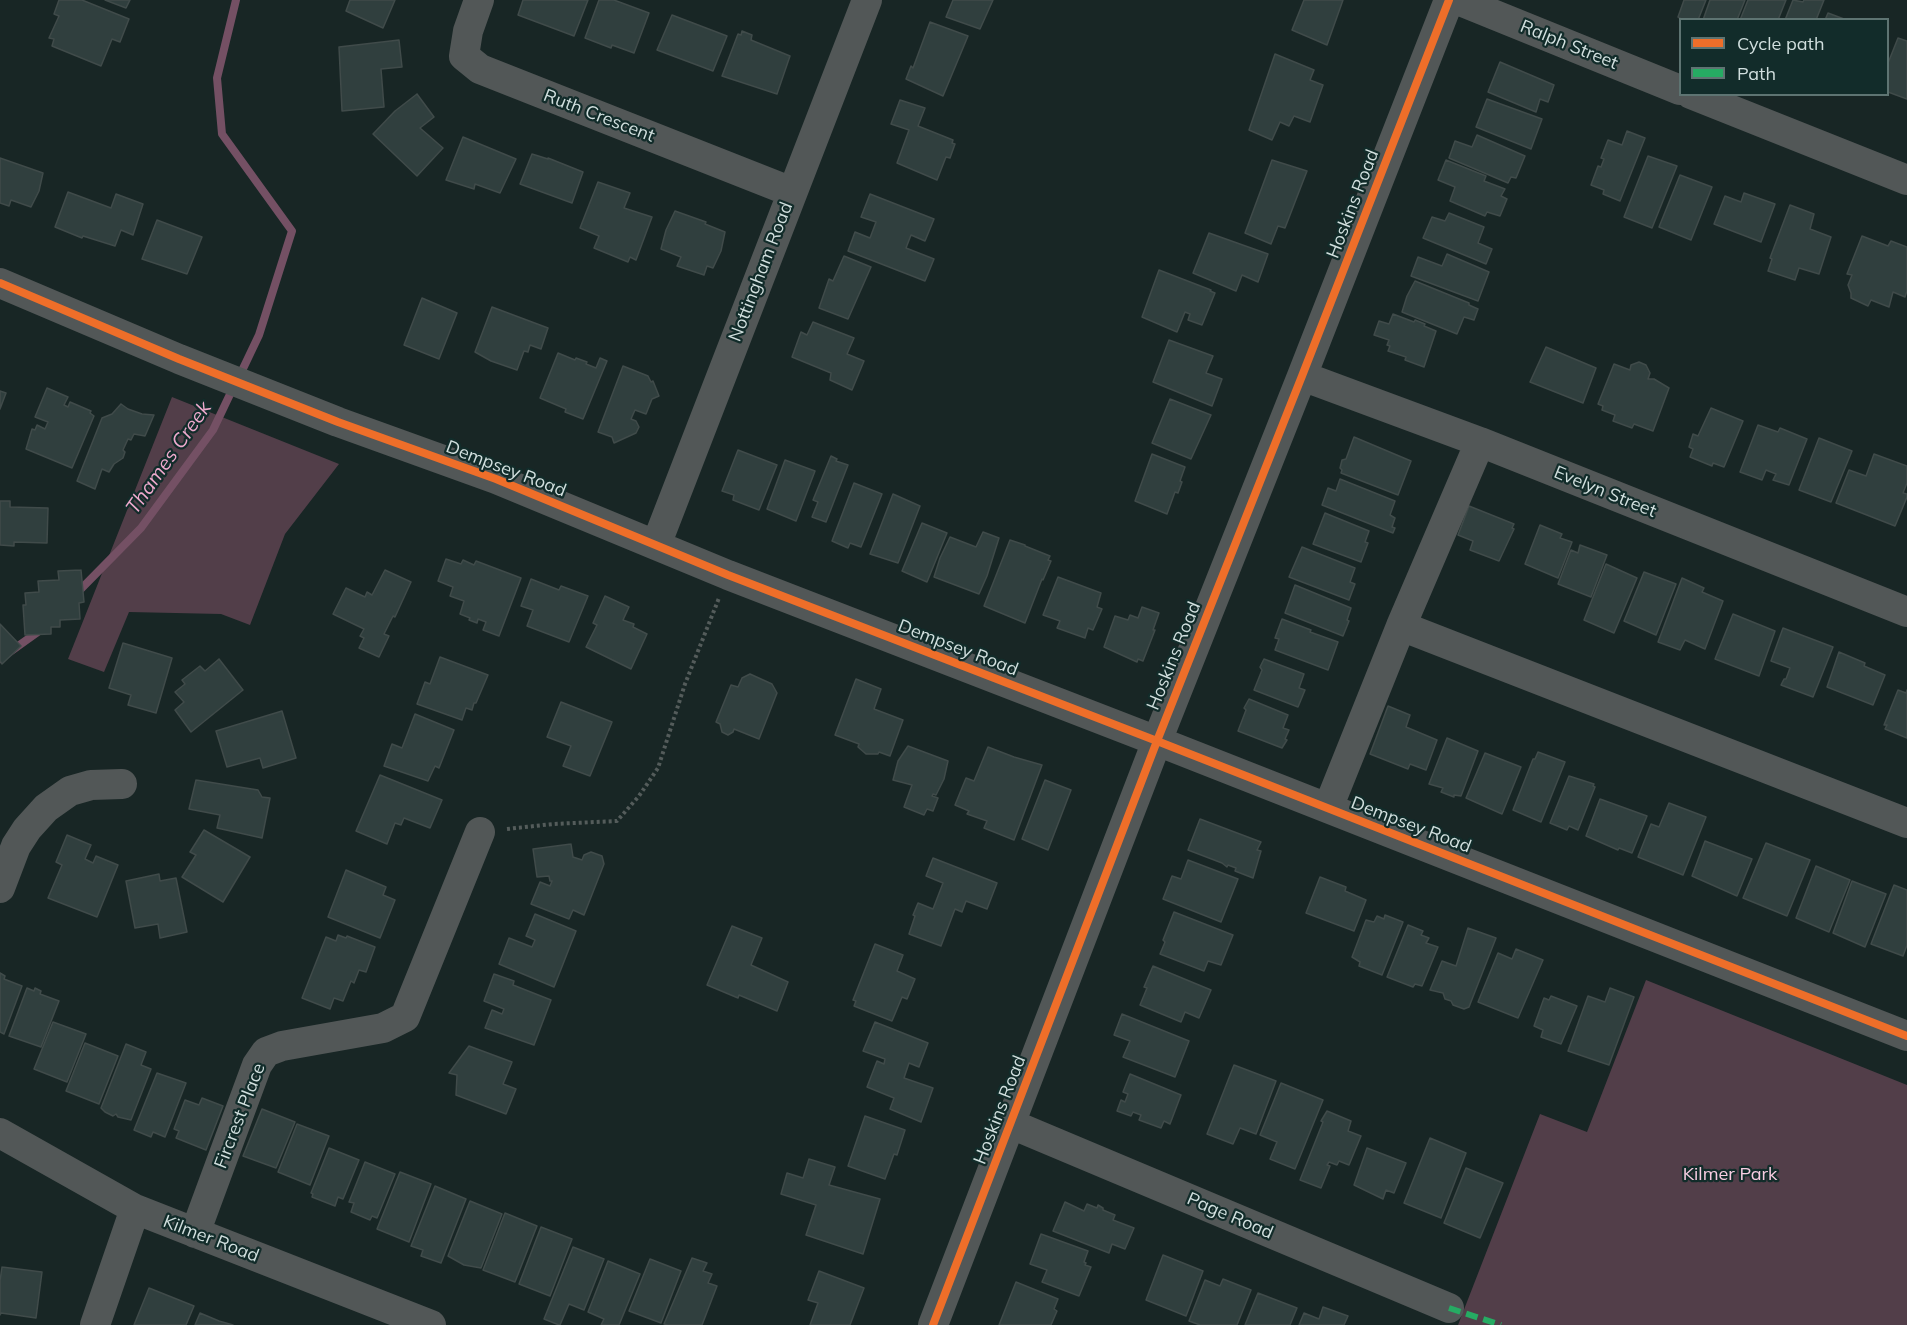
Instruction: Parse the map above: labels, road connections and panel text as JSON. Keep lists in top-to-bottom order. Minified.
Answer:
{"streets":{"street":["Ralph Street","Ruth Crescent","Hoskins Road","Nottingham Road","Dempsey Road","Evelyn Street","Fircrest Place","Page Road","Kilmer Road"]},"crossings":[["Ruth Crescent","Nottingham Road"],["Hoskins Road","Dempsey Road"],["Hoskins Road","Evelyn Street"],["Hoskins Road","Page Road"],["Nottingham Road","Dempsey Road"],["Fircrest Place","Kilmer Road"]],"water":["Thames Creek"],"parks":["Kilmer Park"],"legend":["Cycle path","Path"]}
